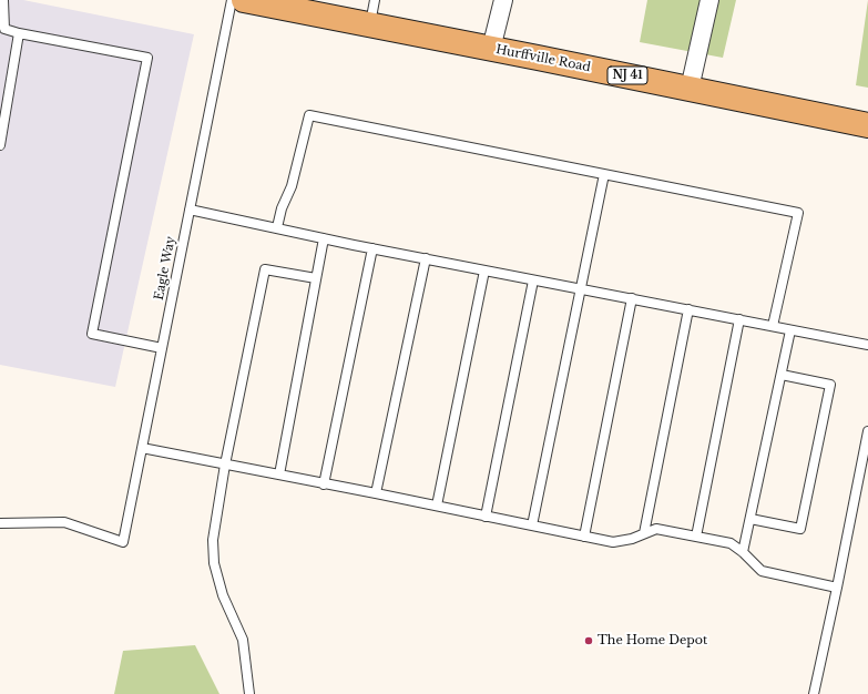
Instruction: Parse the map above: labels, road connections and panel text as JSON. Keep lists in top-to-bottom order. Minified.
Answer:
{"streets":{"main road":["Hurffville Road","NJ 41"],"lane":["Eagle Way"]},"places":["The Home Depot"]}
